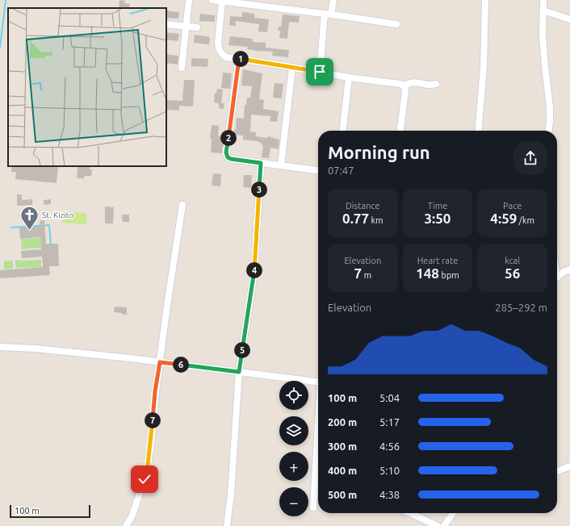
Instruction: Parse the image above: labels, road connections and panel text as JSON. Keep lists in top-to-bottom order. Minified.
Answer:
{"places":{"church":["St. Kizito"]},"scale_bar":"100 m","page":{"pins":["1","2","3","4","5","6","7"],"heading":["Morning run","07:47"],"stats":[["Distance","0.77 km"],["Time","3:50"],["Pace","4:59 /km"],["Elevation","7 m"],["Heart rate","148 bpm"],["kcal","56"]],"chart":["Elevation","285–292 m"],"map_buttons":["+","−"],"list":[{"name":"100 m","note":"5:04"},{"name":"200 m","note":"5:17"},{"name":"300 m","note":"4:56"},{"name":"400 m","note":"5:10"},{"name":"500 m","note":"4:38"}],"scale":"100 m"}}
